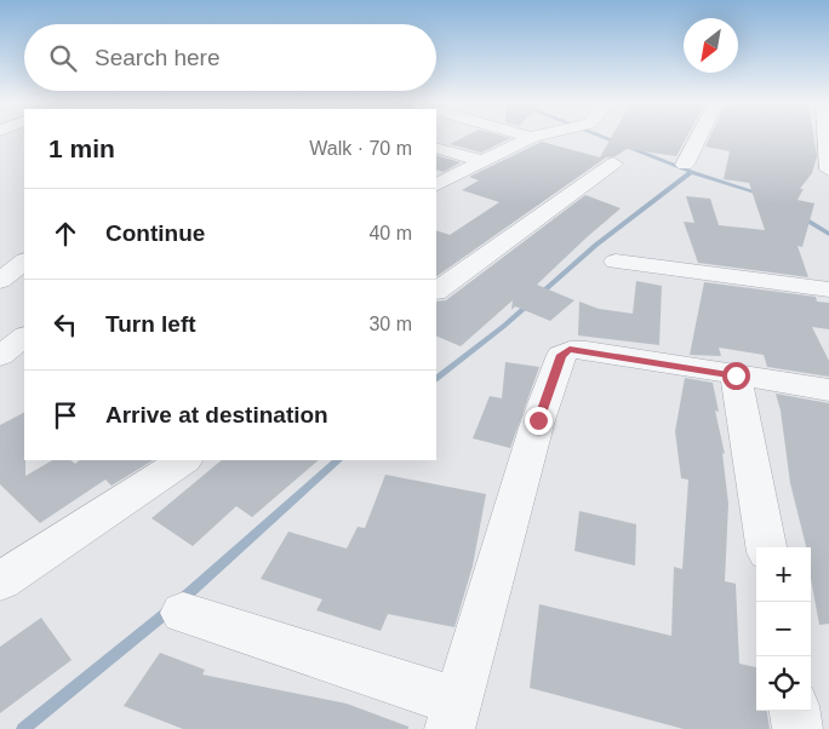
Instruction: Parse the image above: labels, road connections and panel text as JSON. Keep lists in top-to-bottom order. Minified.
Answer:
{"north":"bottom left","page":{"search":"Search here","heading":["1 min","Walk · 70 m"],"list":[["Continue","40 m"],["Turn left","30 m"],"Arrive at destination"],"map_buttons":["+","−"]}}
